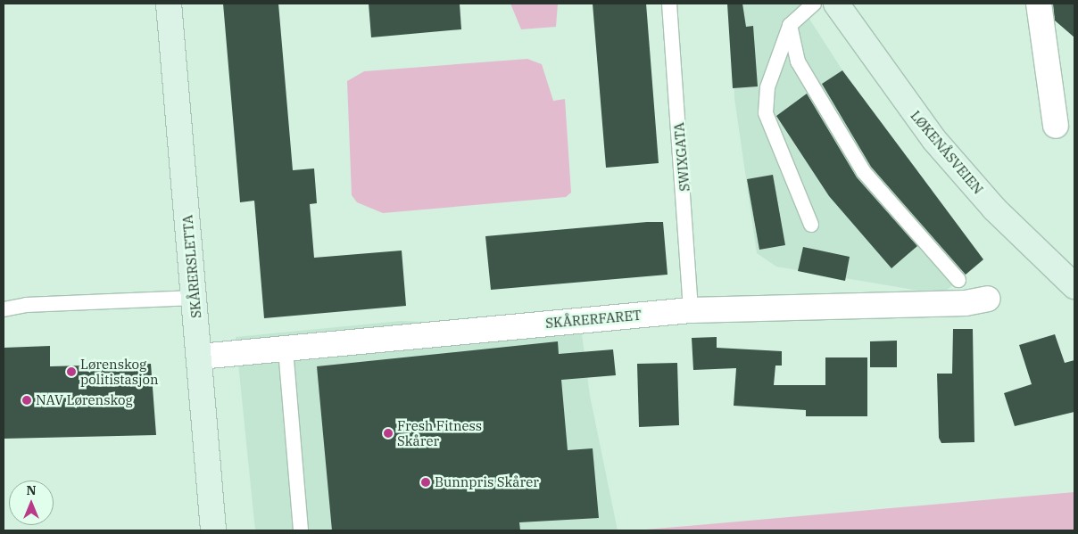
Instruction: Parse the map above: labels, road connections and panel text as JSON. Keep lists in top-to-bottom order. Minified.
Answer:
{"streets":{"street":["LØKENÅSVEIEN","SKÅRERSLETTA","SKÅRERFARET"],"lane":["SWIXGATA"]},"crossings":[["SWIXGATA","SKÅRERFARET"],["SKÅRERSLETTA","SKÅRERFARET"]],"places":["Lørenskog politistasjon","NAV Lørenskog","Fresh Fitness Skårer","Bunnpris Skårer"],"north":"top"}
